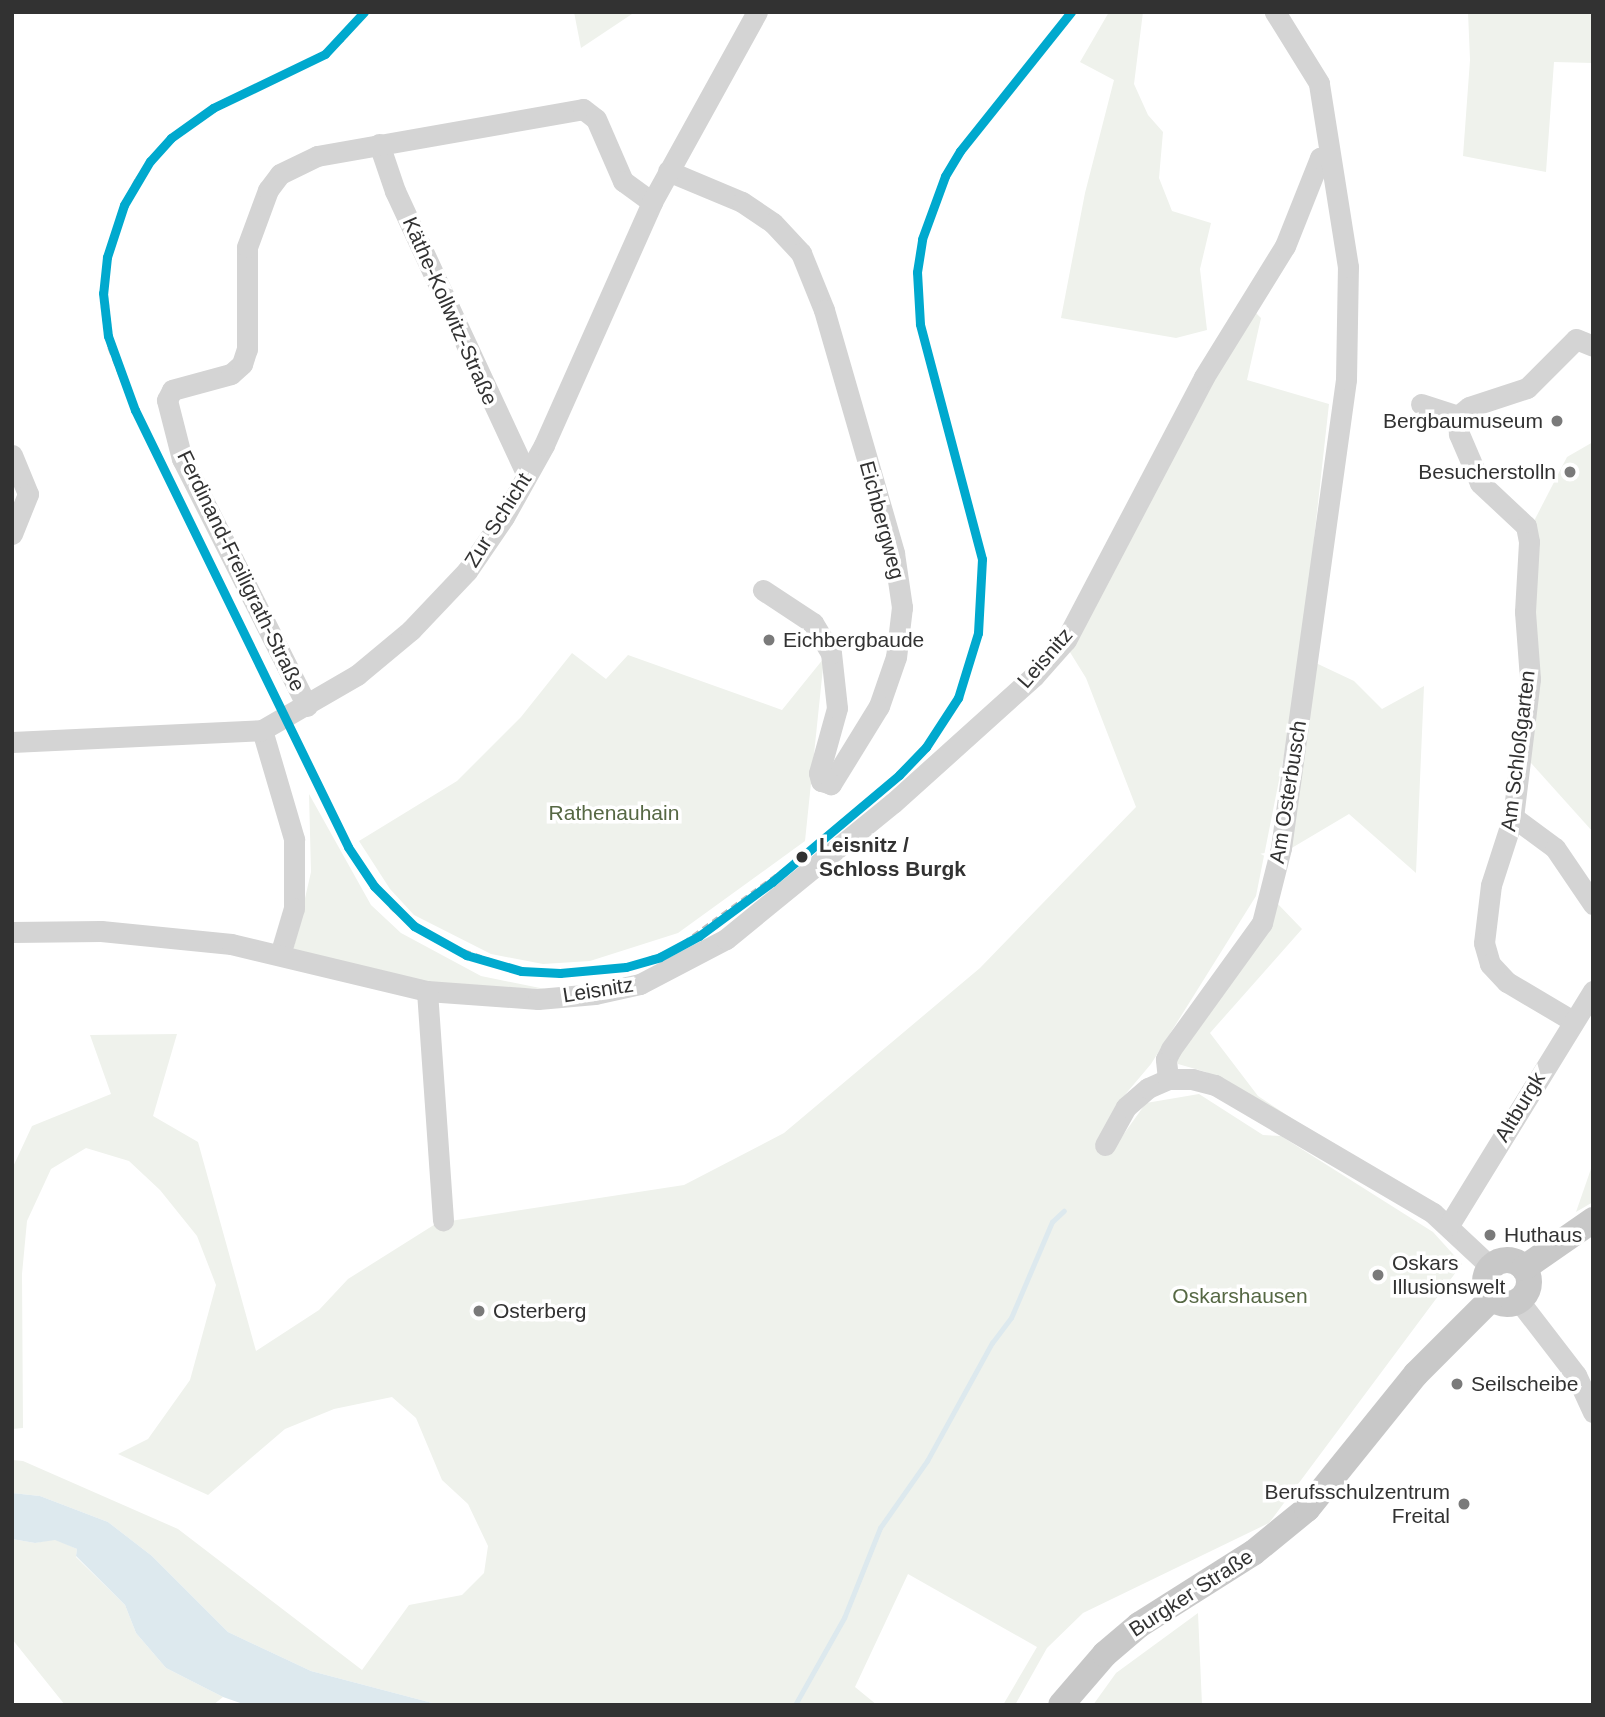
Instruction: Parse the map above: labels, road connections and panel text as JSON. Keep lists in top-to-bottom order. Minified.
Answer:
{"streets":{"main road":["Burgker Straße"],"street":["Käthe-Kollwitz-Straße","Zur Schicht","Eichbergweg","Ferdinand-Freiligrath-Straße","Leisnitz","Am Schloßgarten","Am Osterbusch","Altburgk"]},"crossings":[["Käthe-Kollwitz-Straße","Zur Schicht"],["Käthe-Kollwitz-Straße","Ferdinand-Freiligrath-Straße"],["Zur Schicht","Eichbergweg"],["Zur Schicht","Ferdinand-Freiligrath-Straße"],["Leisnitz","Am Osterbusch"],["Am Schloßgarten","Altburgk"]],"parks":["Rathenauhain","Oskarshausen"],"places":["Bergbaumuseum","Besucherstolln","Eichbergbaude","Leisnitz / Schloss Burgk","Huthaus","Oskars Illusionswelt","Osterberg","Seilscheibe","Berufsschulzentrum Freital"]}
